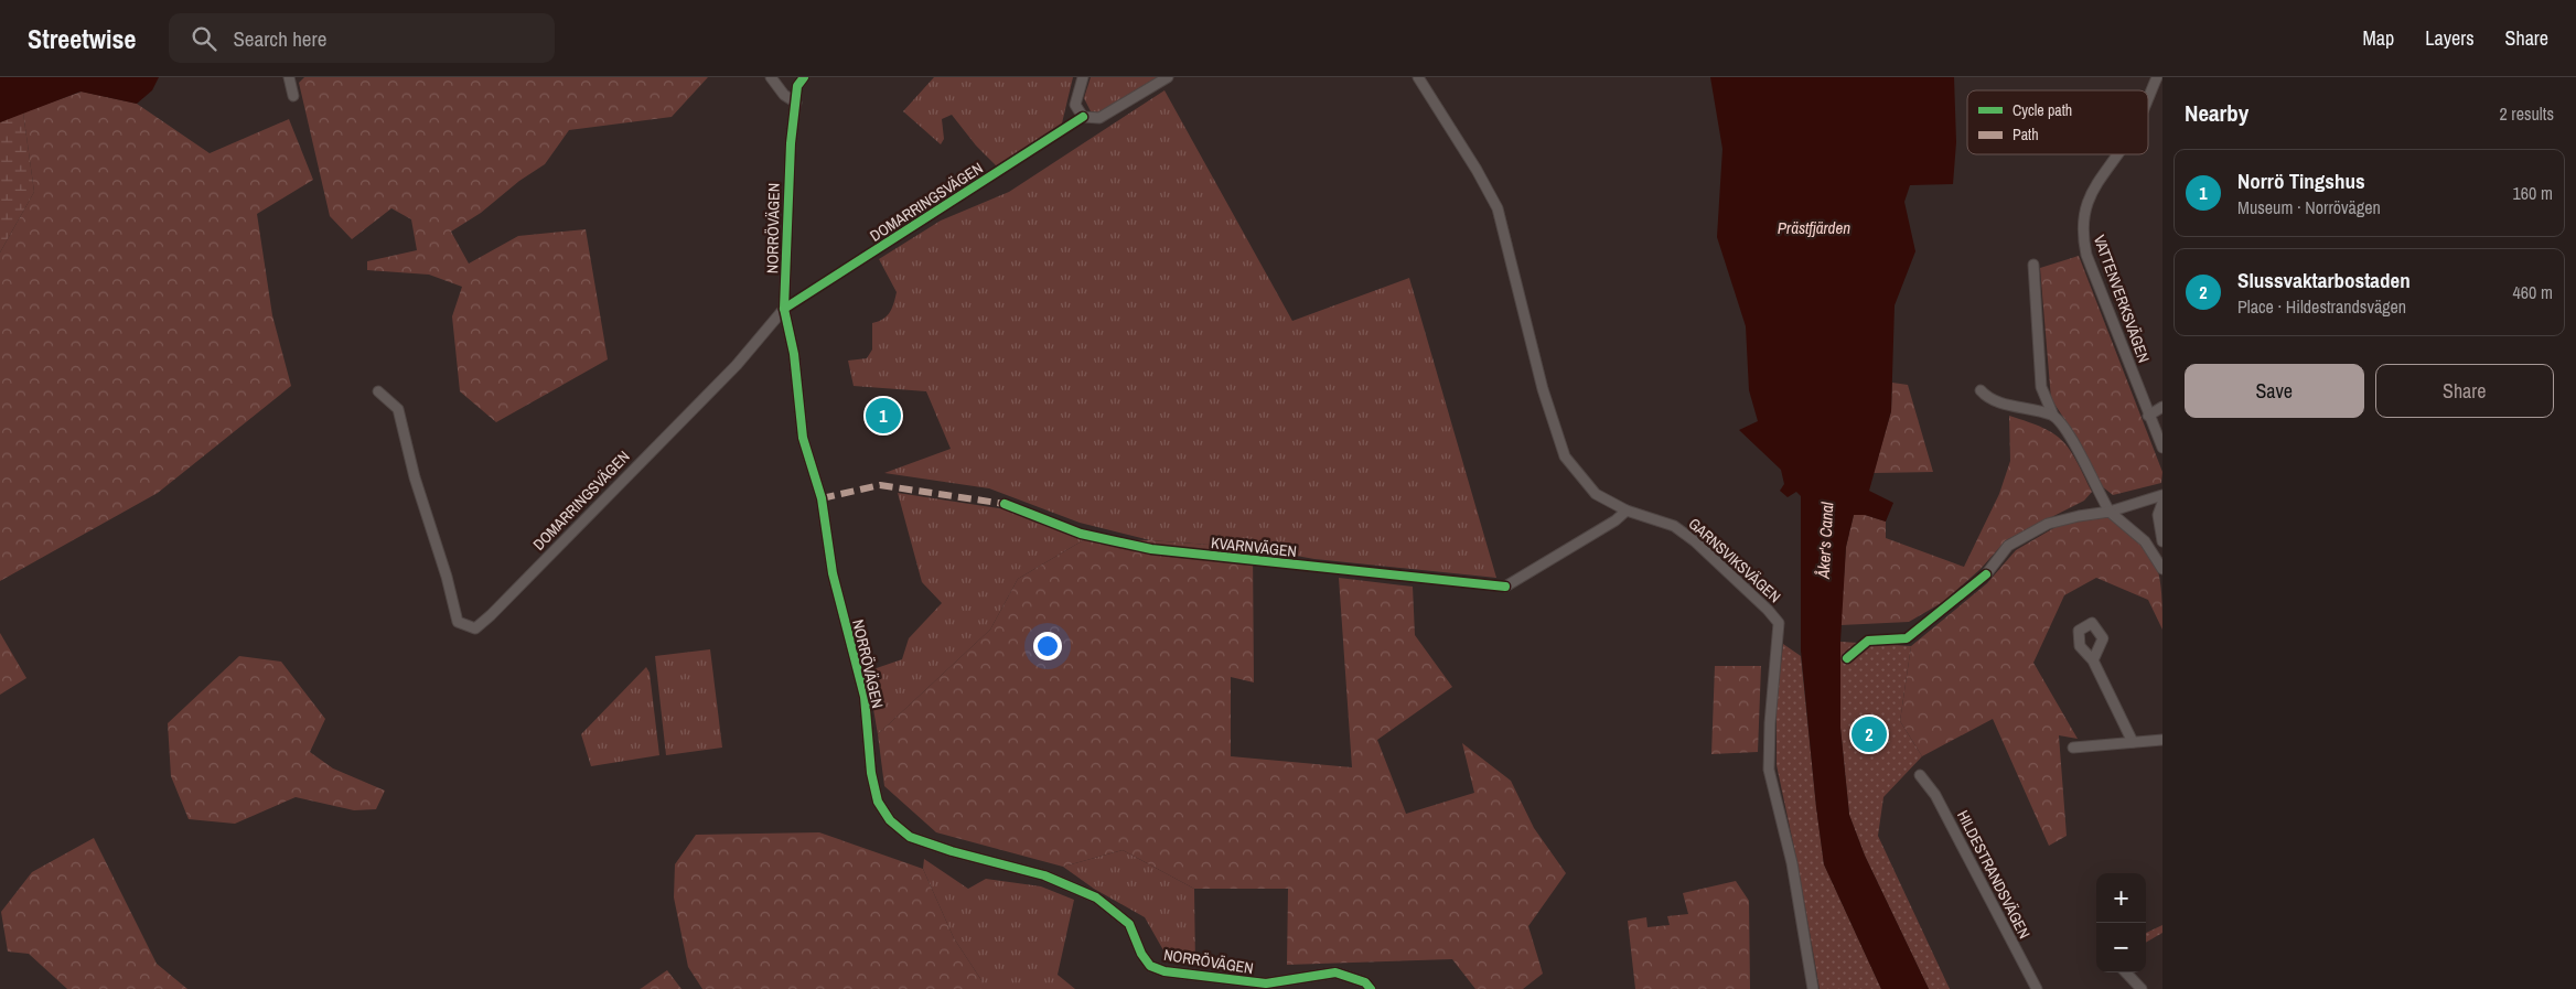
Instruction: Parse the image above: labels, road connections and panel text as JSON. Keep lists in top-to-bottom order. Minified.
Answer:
{"streets":{"street":["DOMARRINGSVÄGEN","NORRÖVÄGEN","VATTENVERKSVÄGEN","GARNSVIKSVÄGEN","HILDESTRANDSVÄGEN"],"cycle path":["KVARNVÄGEN"]},"crossings":[["DOMARRINGSVÄGEN","NORRÖVÄGEN"]],"water":["Prästfjärden","Åker's Canal"],"legend":["Cycle path","Path"],"page":{"header":"Streetwise","search":"Search here","nav":["Map","Layers","Share"],"heading":["Nearby","2 results"],"list":[{"mark":"1","name":"Norrö Tingshus","note":"Museum · Norrövägen","value":"160 m"},{"mark":"2","name":"Slussvaktarbostaden","note":"Place · Hildestrandsvägen","value":"460 m"}],"buttons":["Save","Share"],"pins":["1","2"],"map_buttons":["+","−"]}}
